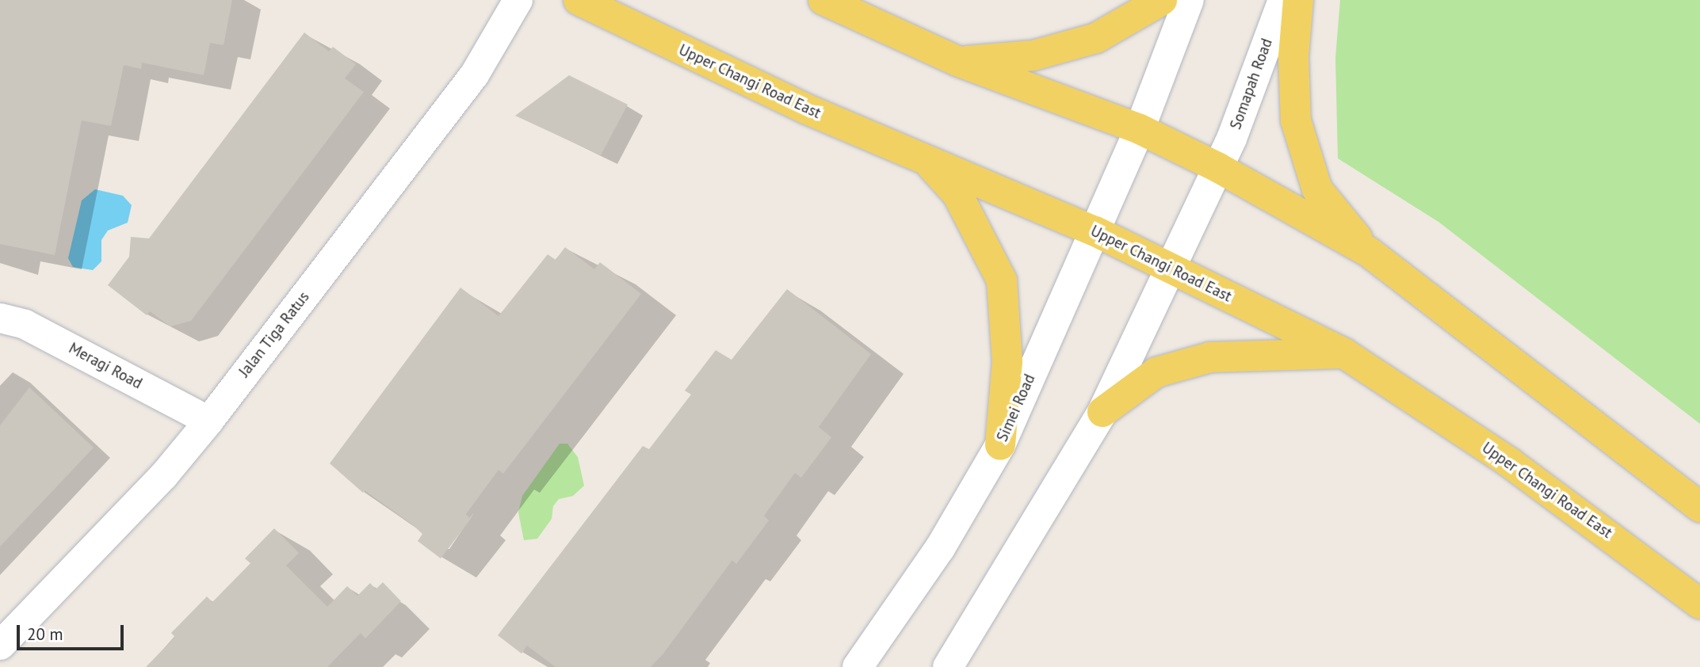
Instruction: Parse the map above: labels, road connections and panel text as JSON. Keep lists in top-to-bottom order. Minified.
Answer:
{"streets":{"main road":["Upper Changi Road East","Somapah Road","Simei Road"],"street":["Jalan Tiga Ratus","Meragi Road"]},"crossings":[["Upper Changi Road East","Simei Road"],["Jalan Tiga Ratus","Meragi Road"]],"scale_bar":"20 m"}
